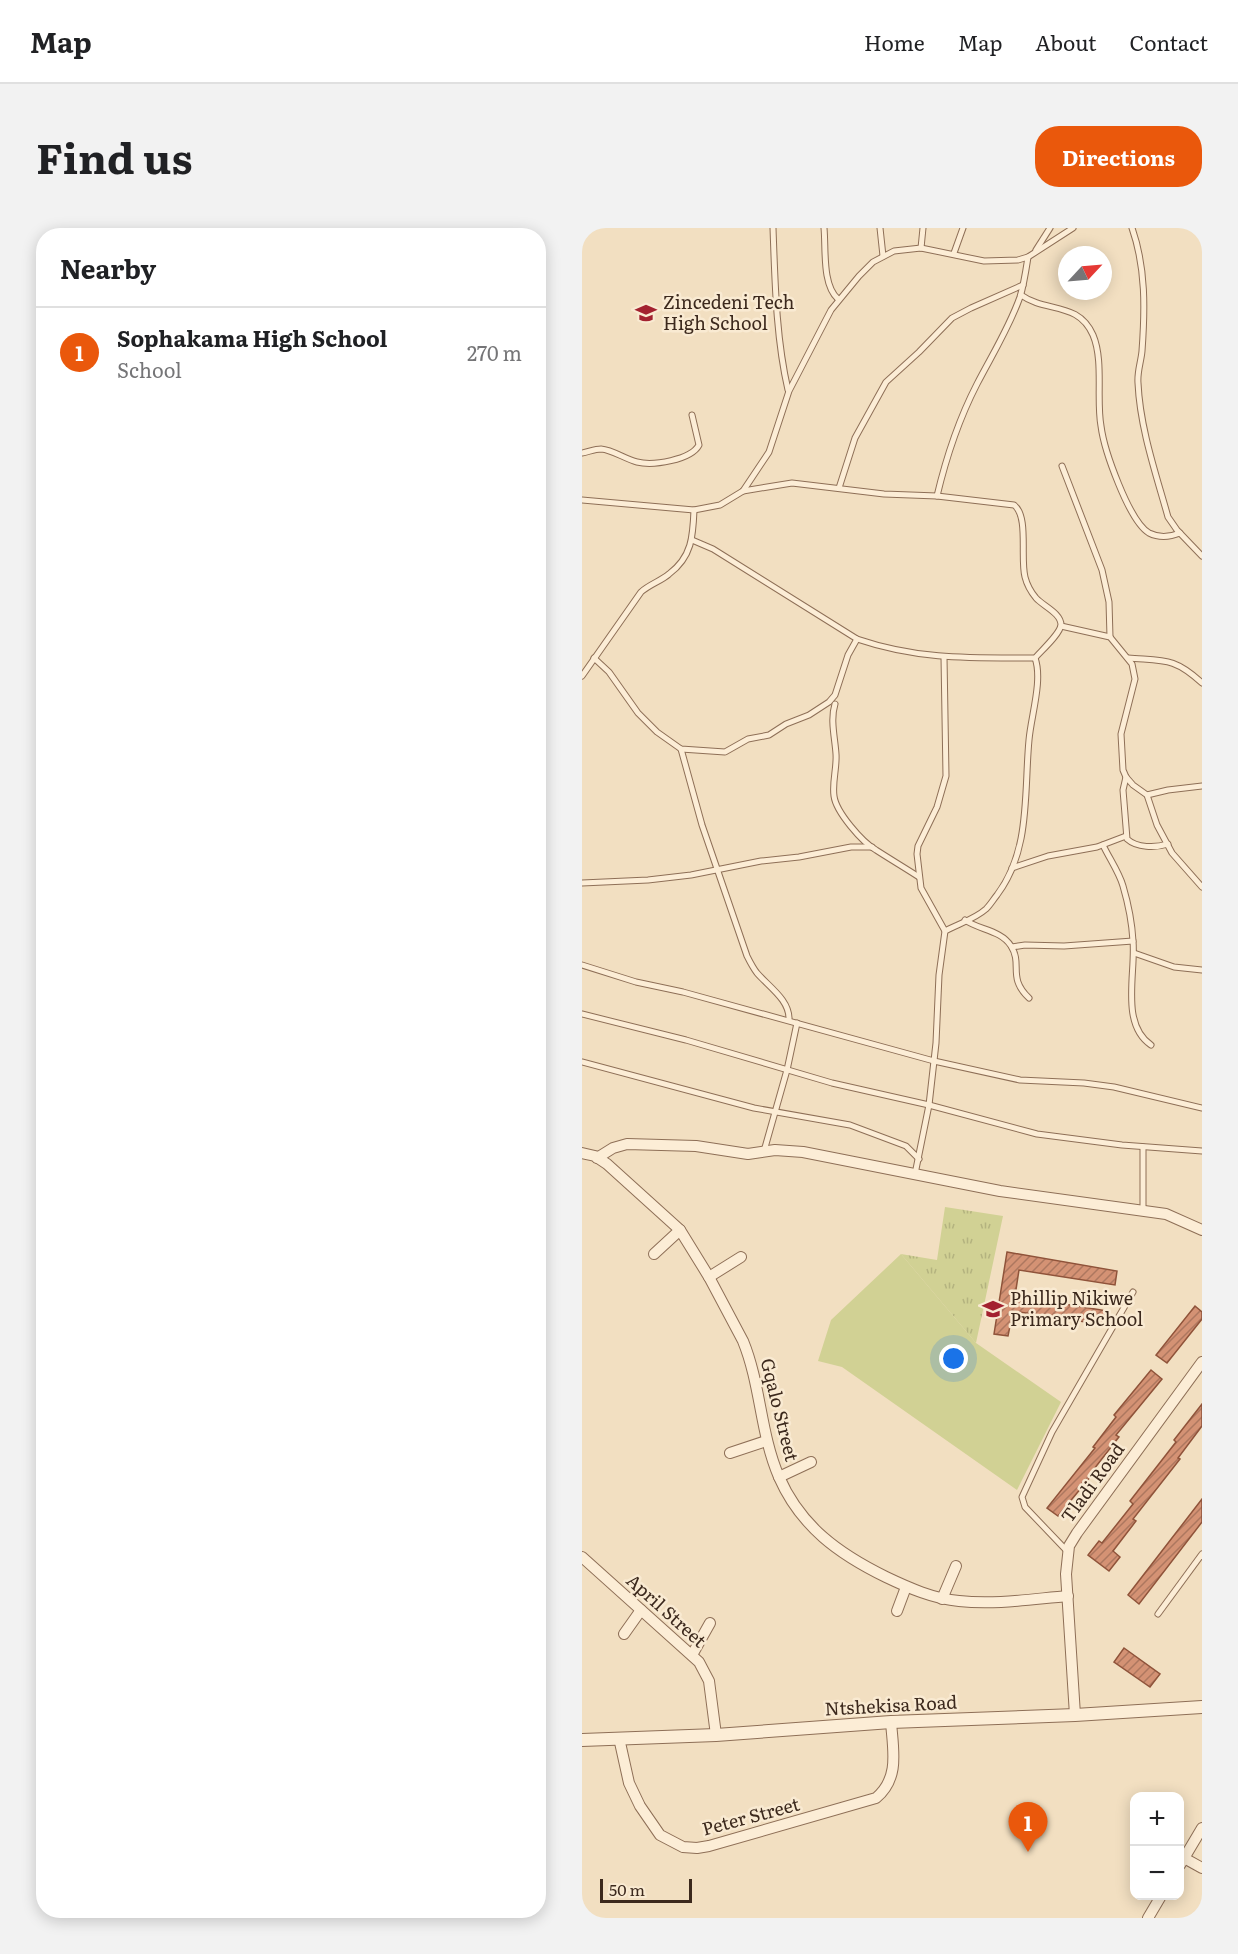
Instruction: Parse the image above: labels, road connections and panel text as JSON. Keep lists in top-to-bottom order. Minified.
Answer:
{"streets":{"street":["Gqalo Street","Tladi Road","April Street","Ntshekisa Road","Peter Street"]},"crossings":[["Gqalo Street","Tladi Road"],["Tladi Road","Ntshekisa Road"],["April Street","Ntshekisa Road"],["Ntshekisa Road","Peter Street"]],"places":{"school or university":["Zincedeni Tech High School","Phillip Nikiwe Primary School"]},"scale_bar":"50 m","north":"top right","page":{"header":"Map","nav":["Home","Map","About","Contact"],"title":"Find us","buttons":"Directions","heading":"Nearby","list":[{"mark":"1","name":"Sophakama High School","note":"School","value":"270 m"}],"map_buttons":["+","−"],"pins":"1","scale":"50 m"}}
